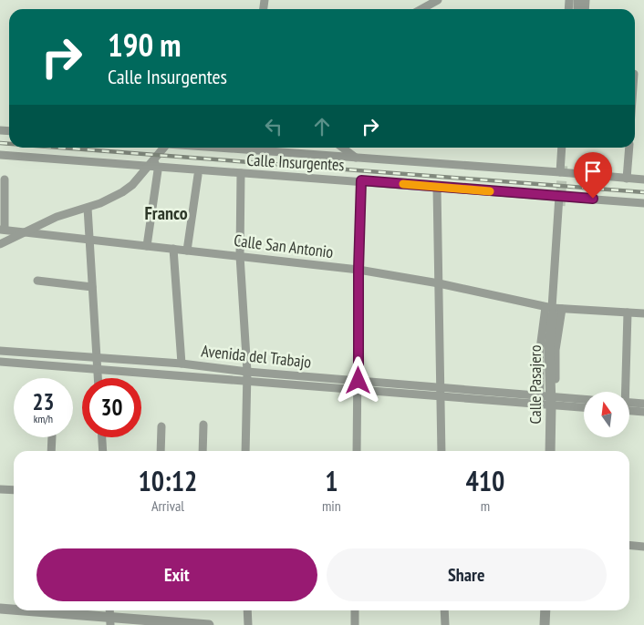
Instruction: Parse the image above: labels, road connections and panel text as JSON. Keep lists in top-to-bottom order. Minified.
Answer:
{"streets":{"street":["Calle Insurgentes","Calle San Antonio","Avenida del Trabajo","Calle Pasajero"]},"crossings":[["Calle Insurgentes","Calle Pasajero"],["Calle San Antonio","Calle Pasajero"],["Avenida del Trabajo","Calle Pasajero"]],"districts":["Franco"],"north":"top","page":{"turn":["190 m","Calle Insurgentes"],"speed":"23 km/h","limit":"30","eta":["10:12","Arrival","1","min","410","m"],"buttons":["Exit","Share"]}}
